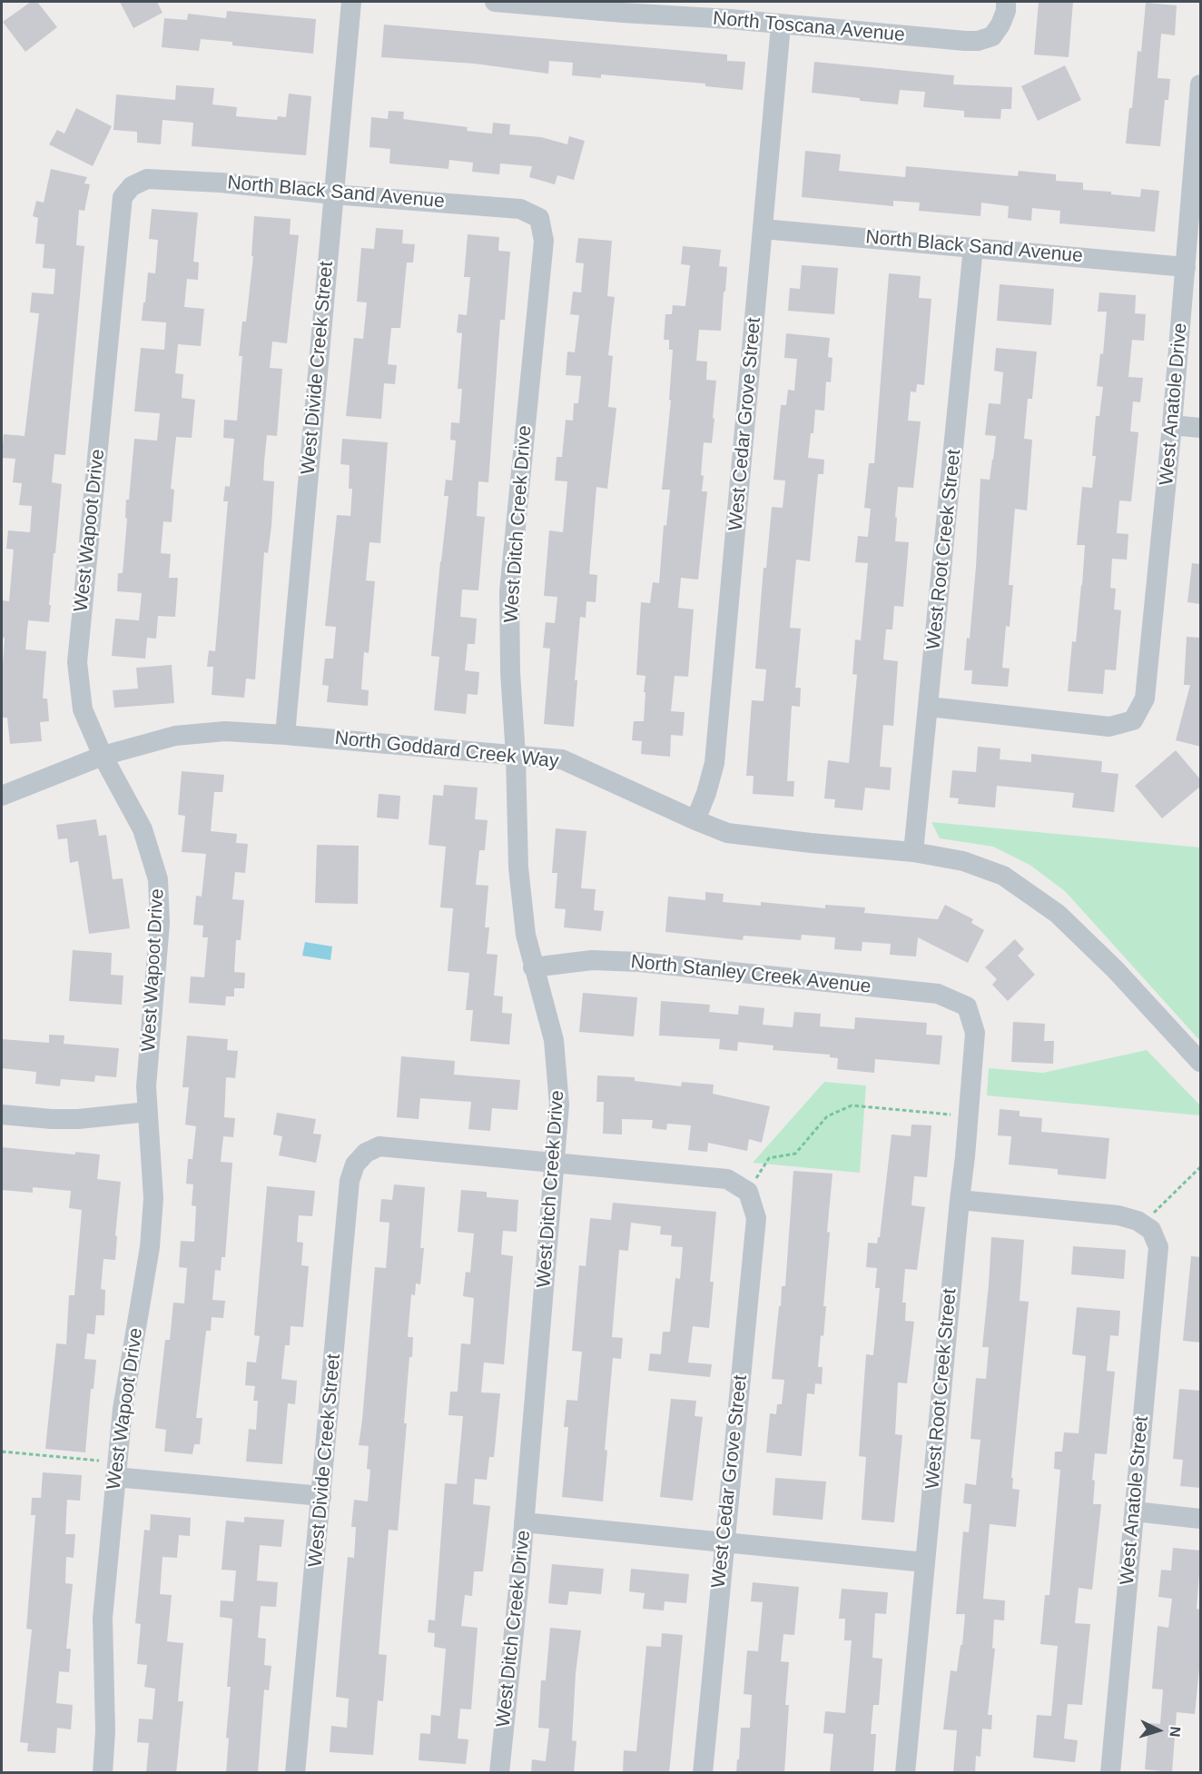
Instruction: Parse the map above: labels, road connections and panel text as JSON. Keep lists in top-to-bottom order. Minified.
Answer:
{"streets":{"street":["North Toscana Avenue","North Black Sand Avenue","West Divide Creek Street","West Anatole Drive","West Cedar Grove Street","West Ditch Creek Drive","West Wapoot Drive","West Root Creek Street","North Goddard Creek Way","North Stanley Creek Avenue","West Anatole Street"]},"crossings":[["North Toscana Avenue","West Cedar Grove Street"],["North Black Sand Avenue","West Divide Creek Street"],["North Black Sand Avenue","West Anatole Drive"],["North Black Sand Avenue","West Cedar Grove Street"],["North Black Sand Avenue","West Ditch Creek Drive"],["North Black Sand Avenue","West Wapoot Drive"],["North Black Sand Avenue","West Root Creek Street"],["West Divide Creek Street","West Ditch Creek Drive"],["West Divide Creek Street","North Goddard Creek Way"],["West Anatole Drive","West Root Creek Street"],["West Cedar Grove Street","North Goddard Creek Way"],["West Ditch Creek Drive","North Goddard Creek Way"],["West Ditch Creek Drive","North Stanley Creek Avenue"],["West Wapoot Drive","North Goddard Creek Way"],["West Root Creek Street","North Goddard Creek Way"],["West Root Creek Street","North Stanley Creek Avenue"]],"north":"right"}
